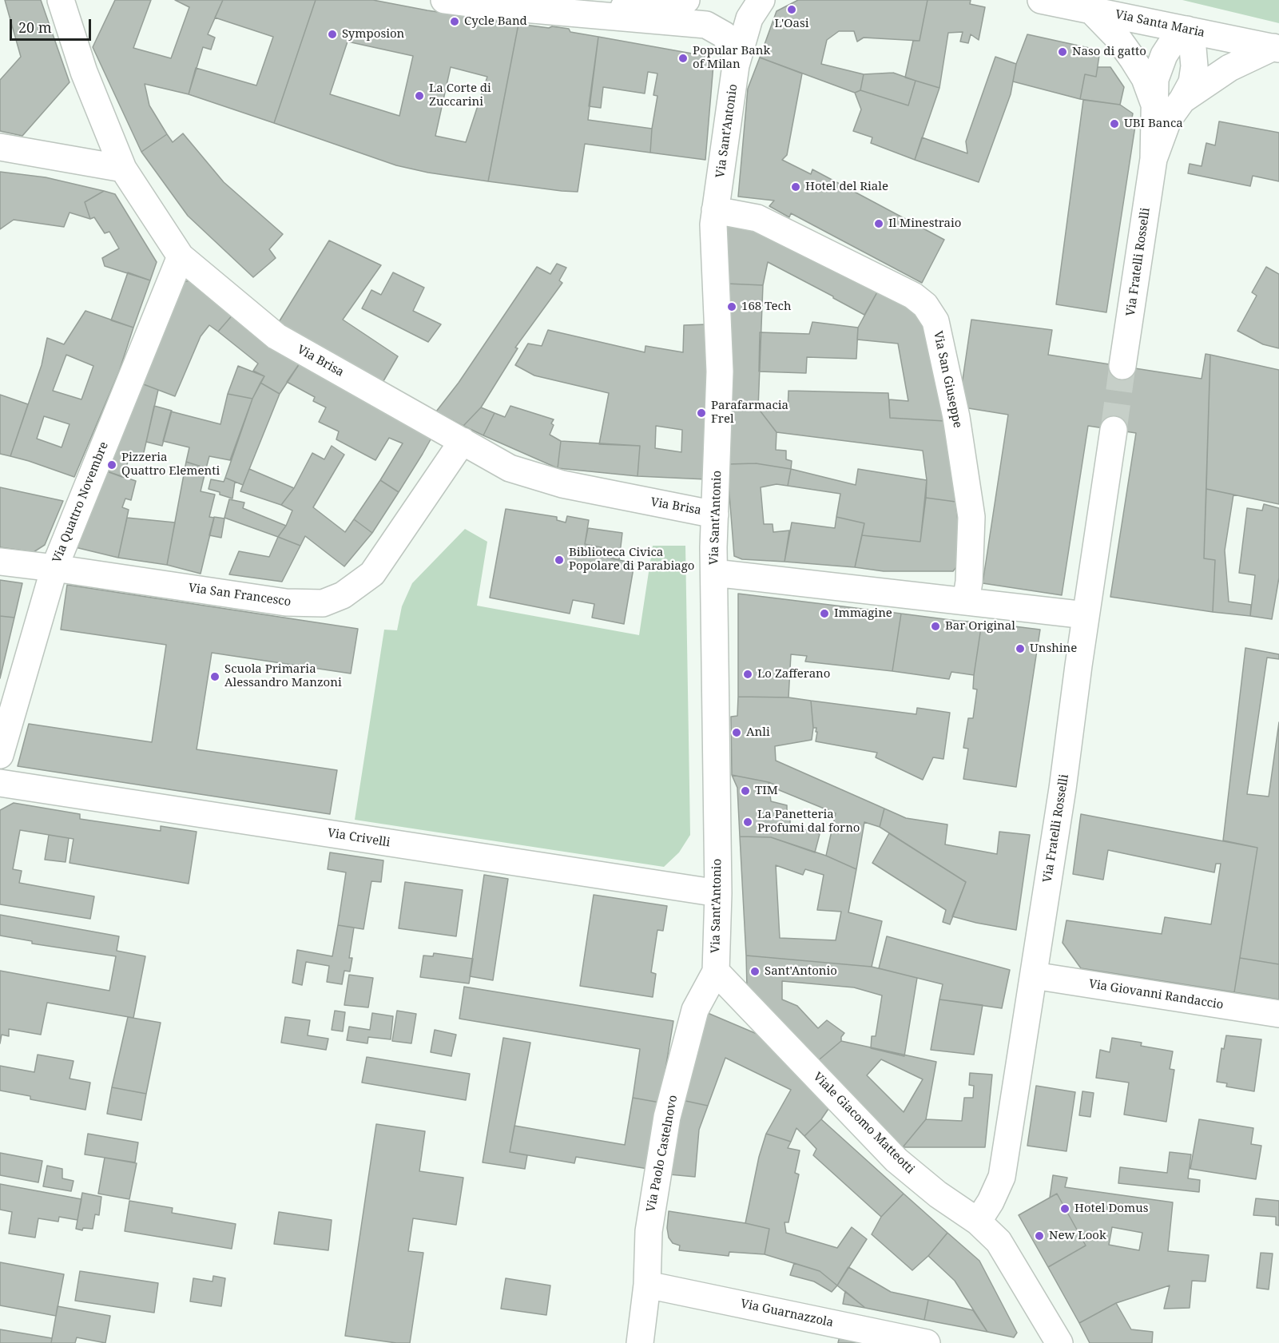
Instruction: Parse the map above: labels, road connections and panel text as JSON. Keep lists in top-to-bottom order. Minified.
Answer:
{"streets":{"street":["Via Santa Maria","Via Sant'Antonio","Via Fratelli Rosselli","Via Brisa","Via San Giuseppe","Via Quattro Novembre","Via San Francesco","Via Crivelli","Via Giovanni Randaccio","Viale Giacomo Matteotti","Via Paolo Castelnovo","Via Guarnazzola"]},"crossings":[["Via Santa Maria","Via Fratelli Rosselli"],["Via Sant'Antonio","Via Brisa"],["Via Sant'Antonio","Via San Giuseppe"],["Via Sant'Antonio","Via Crivelli"],["Via Sant'Antonio","Viale Giacomo Matteotti"],["Via Sant'Antonio","Via Paolo Castelnovo"],["Via Fratelli Rosselli","Via Giovanni Randaccio"],["Via Fratelli Rosselli","Viale Giacomo Matteotti"],["Via Brisa","Via Quattro Novembre"],["Via Brisa","Via San Francesco"],["Via Quattro Novembre","Via San Francesco"],["Viale Giacomo Matteotti","Via Paolo Castelnovo"],["Via Paolo Castelnovo","Via Guarnazzola"]],"places":["L'Oasi","Cycle Band","Symposion","Naso di gatto","Popular Bank of Milan","La Corte di Zuccarini","UBI Banca","Hotel del Riale","Il Minestraio","168 Tech","Parafarmacia Frel","Pizzeria Quattro Elementi","Biblioteca Civica Popolare di Parabiago","Immagine","Bar Original","Unshine","Lo Zafferano","Scuola Primaria Alessandro Manzoni","Anli","TIM","La Panetteria Profumi dal forno","Sant'Antonio","Hotel Domus","New Look"],"scale_bar":"20 m"}
